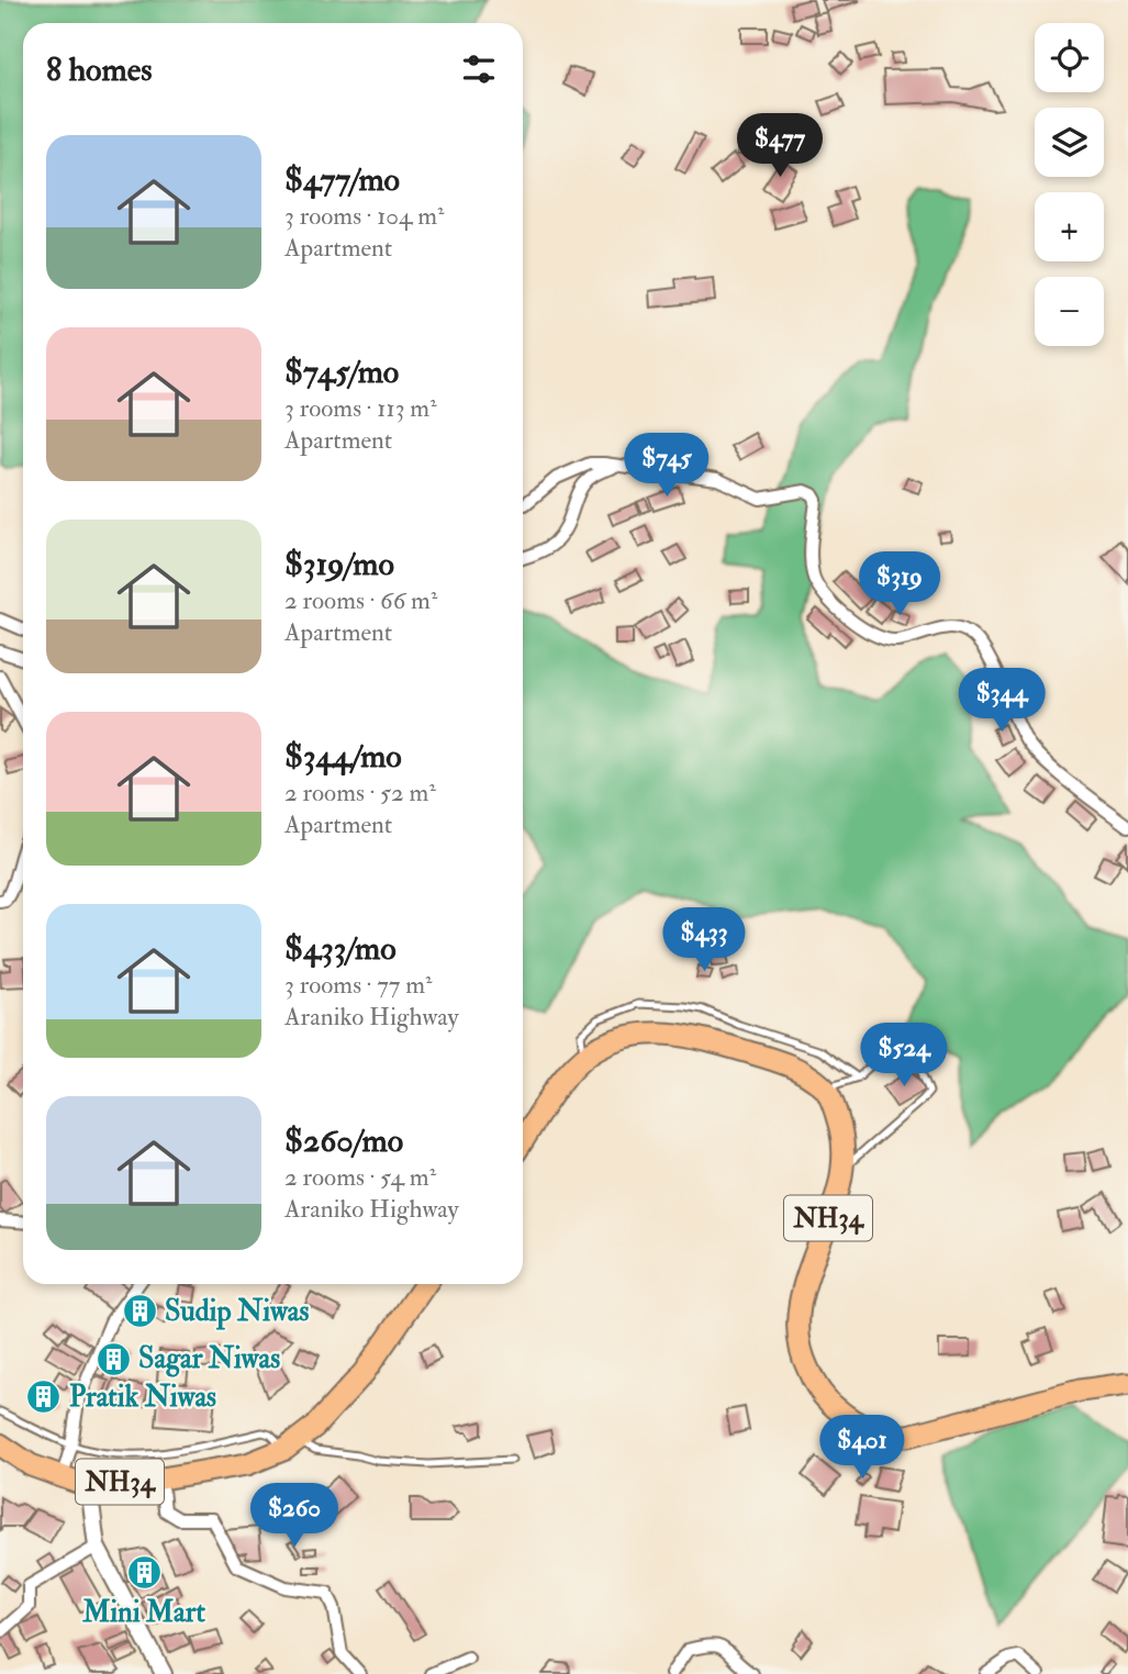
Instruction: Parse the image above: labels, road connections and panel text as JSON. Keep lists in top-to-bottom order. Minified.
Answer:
{"streets":{"highway":["NH34"]},"places":{"building":["Sudip Niwas","Sagar Niwas","Pratik Niwas","Mini Mart"]},"page":{"map_buttons":["+","−"],"heading":"8 homes","price":["$477","$745","$319","$344","$433","$524","$401","$260"],"list":[{"name":"$477/mo","note":"3 rooms · 104 m² · Apartment"},{"name":"$745/mo","note":"3 rooms · 113 m² · Apartment"},{"name":"$319/mo","note":"2 rooms · 66 m² · Apartment"},{"name":"$344/mo","note":"2 rooms · 52 m² · Apartment"},{"name":"$433/mo","note":"3 rooms · 77 m² · Araniko Highway"},{"name":"$260/mo","note":"2 rooms · 54 m² · Araniko Highway"}]}}
